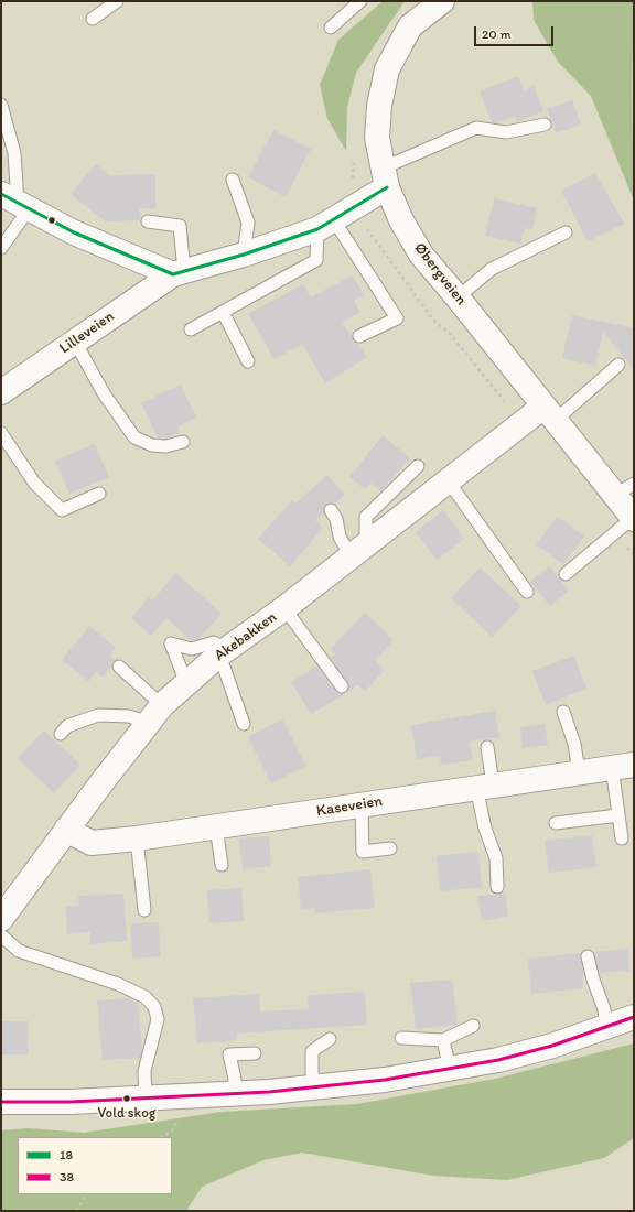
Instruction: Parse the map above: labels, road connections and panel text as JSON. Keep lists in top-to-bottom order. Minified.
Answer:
{"streets":{"street":["Øbergveien","Lilleveien","Akebakken","Kaseveien"]},"crossings":[["Øbergveien","Lilleveien"],["Øbergveien","Akebakken"],["Akebakken","Kaseveien"]],"places":["Vold skog"],"lines":["transit line 18","transit line 38"],"legend":["18","38"],"scale_bar":"20 m"}
